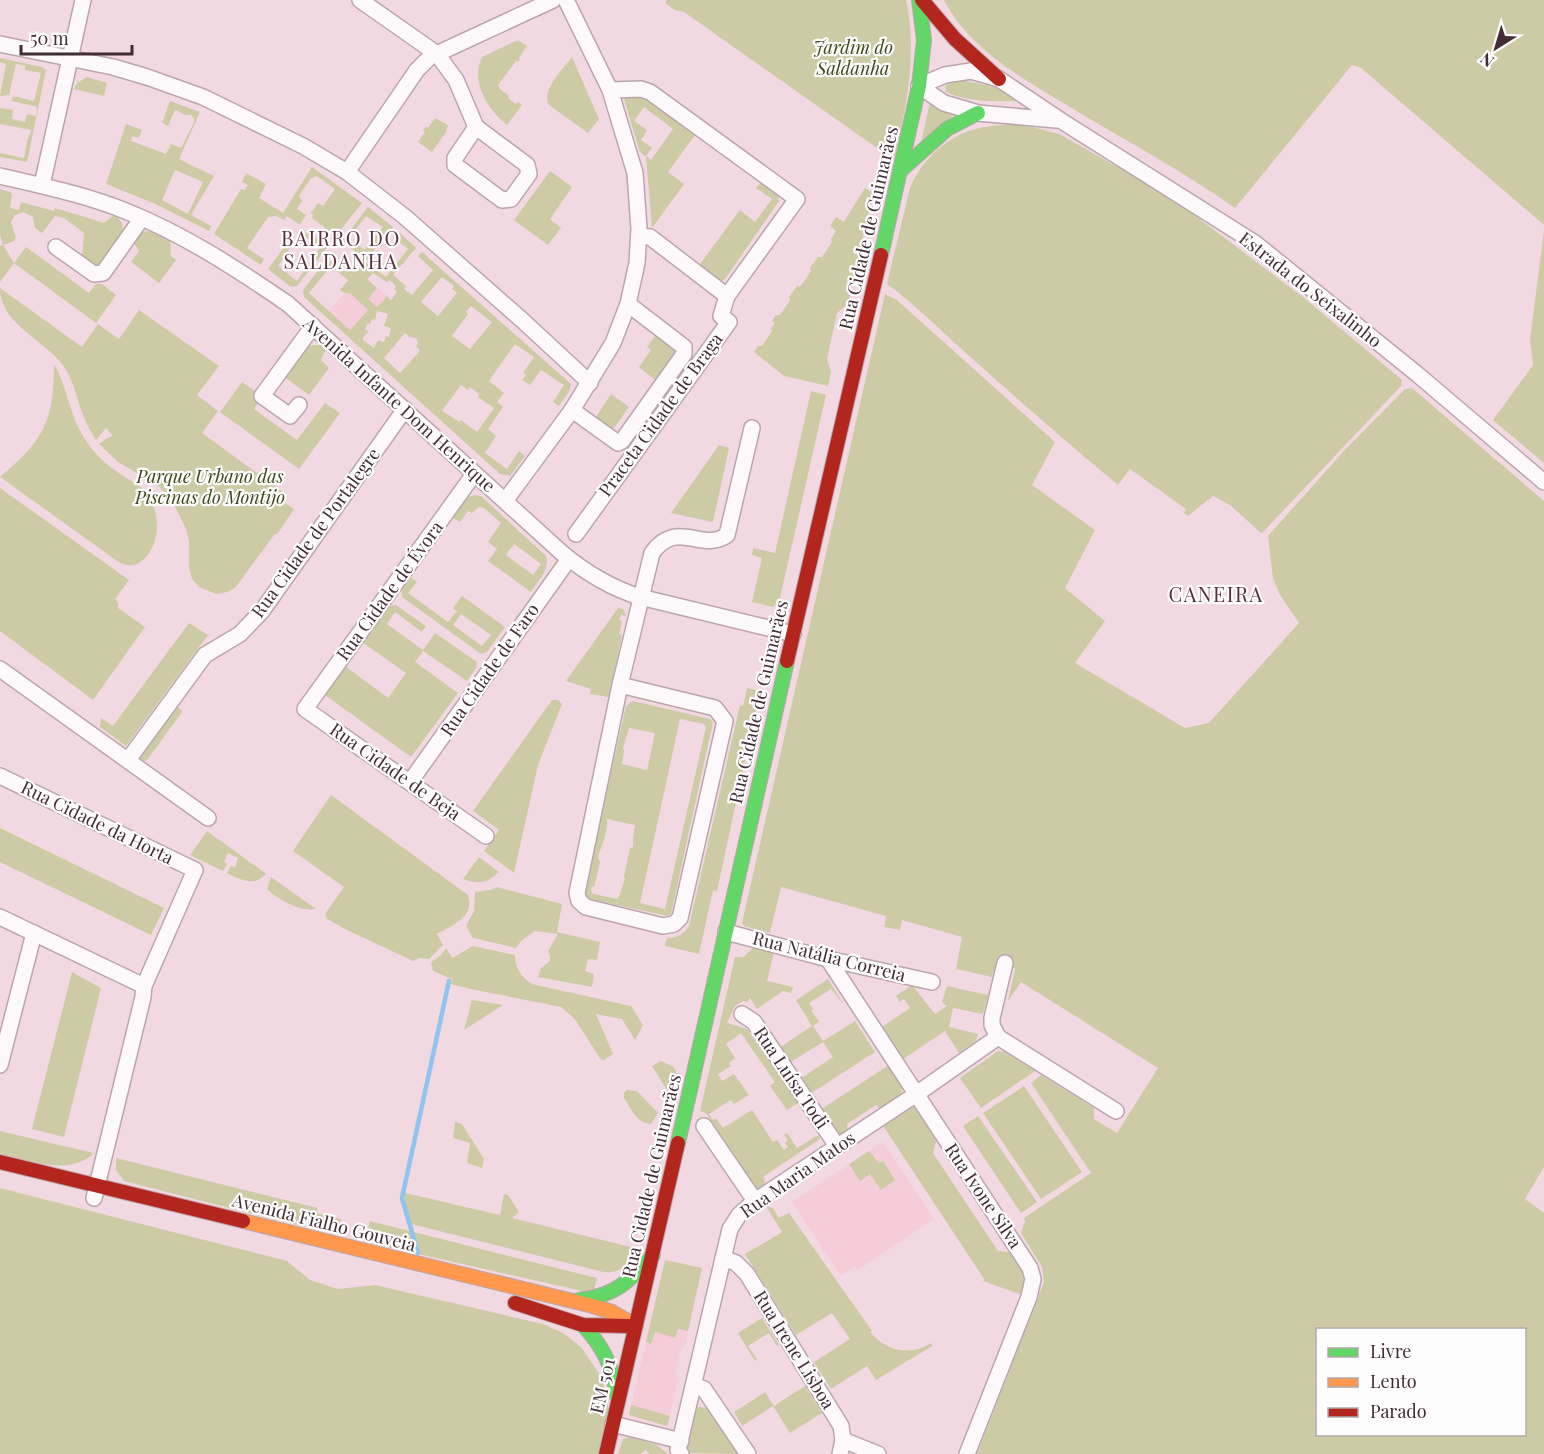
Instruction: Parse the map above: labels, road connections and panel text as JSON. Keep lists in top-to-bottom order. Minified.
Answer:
{"streets":{"main road":["Rua Cidade de Guimarães","Avenida Fialho Gouveia","EM 501"],"street":["Estrada do Seixalinho","Avenida Infante Dom Henrique","Praceta Cidade de Braga","Rua Cidade de Portalegre","Rua Cidade de Évora","Rua Cidade de Faro","Rua Cidade de Beja","Rua Cidade da Horta","Rua Natália Correia","Rua Luísa Todi","Rua Maria Matos","Rua Ivone Silva","Rua Irene Lisboa"]},"crossings":[["Rua Cidade de Guimarães","Estrada do Seixalinho"],["Rua Cidade de Guimarães","Avenida Infante Dom Henrique"],["Rua Cidade de Guimarães","Rua Natália Correia"],["Rua Cidade de Guimarães","Avenida Fialho Gouveia"],["Rua Cidade de Guimarães","EM 501"],["Avenida Infante Dom Henrique","Rua Cidade de Portalegre"],["Avenida Infante Dom Henrique","Rua Cidade de Évora"],["Avenida Infante Dom Henrique","Rua Cidade de Faro"],["Rua Cidade de Évora","Rua Cidade de Beja"],["Rua Cidade de Faro","Rua Cidade de Beja"],["Rua Natália Correia","Rua Ivone Silva"],["Rua Luísa Todi","Rua Maria Matos"],["Rua Maria Matos","Rua Ivone Silva"],["Rua Maria Matos","Rua Irene Lisboa"],["Avenida Fialho Gouveia","EM 501"]],"districts":["BAIRRO DO SALDANHA","CANEIRA"],"parks":["Jardim do Saldanha","Parque Urbano das Piscinas do Montijo"],"legend":["Livre","Lento","Parado"],"scale_bar":"50 m","north":"bottom left"}
